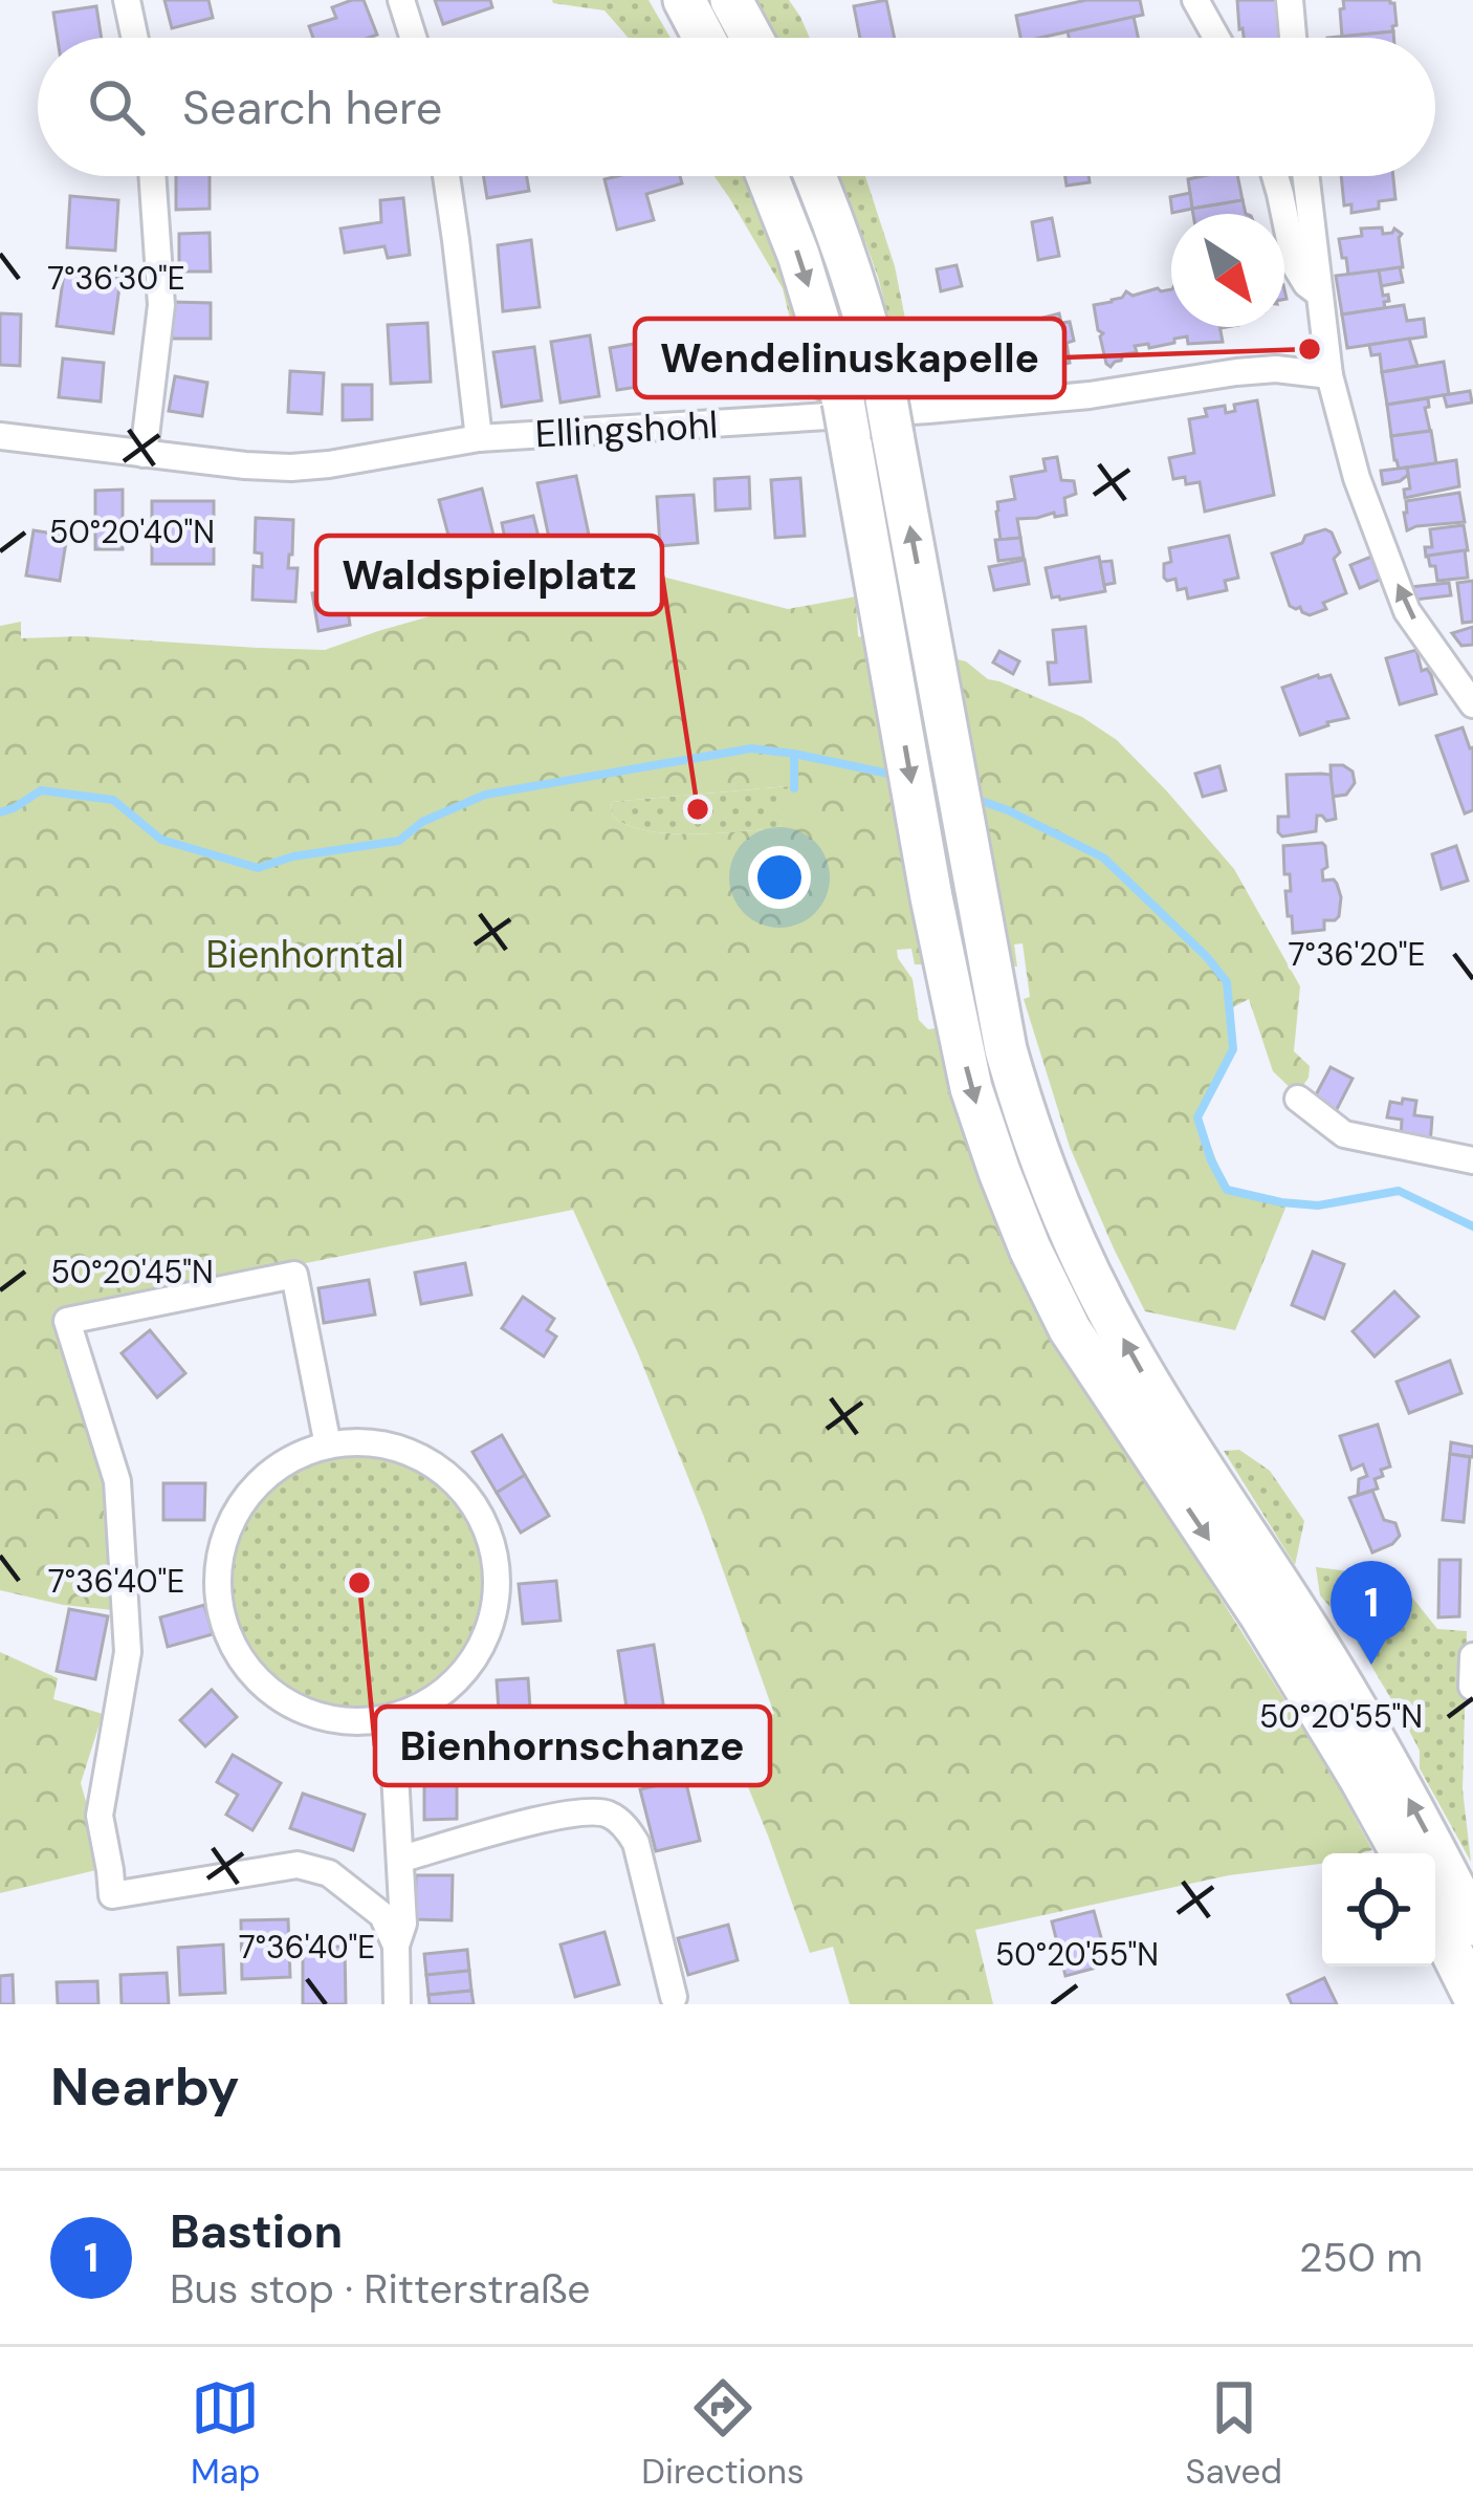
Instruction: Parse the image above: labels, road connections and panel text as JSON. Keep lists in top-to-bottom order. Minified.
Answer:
{"streets":{"street":["Ellingshohl"]},"parks":["Bienhorntal"],"places":["Wendelinuskapelle","Waldspielplatz","Bienhornschanze"],"north":"bottom right","page":{"search":"Search here","pins":"1","heading":"Nearby","list":[{"mark":"1","name":"Bastion","note":"Bus stop · Ritterstraße","value":"250 m"}],"nav":["Map","Directions","Saved"]},"coordinates":["7°36'30\"E","50°20'40\"N","7°36'20\"E","50°20'45\"N","7°36'40\"E","50°20'55\"N"]}
